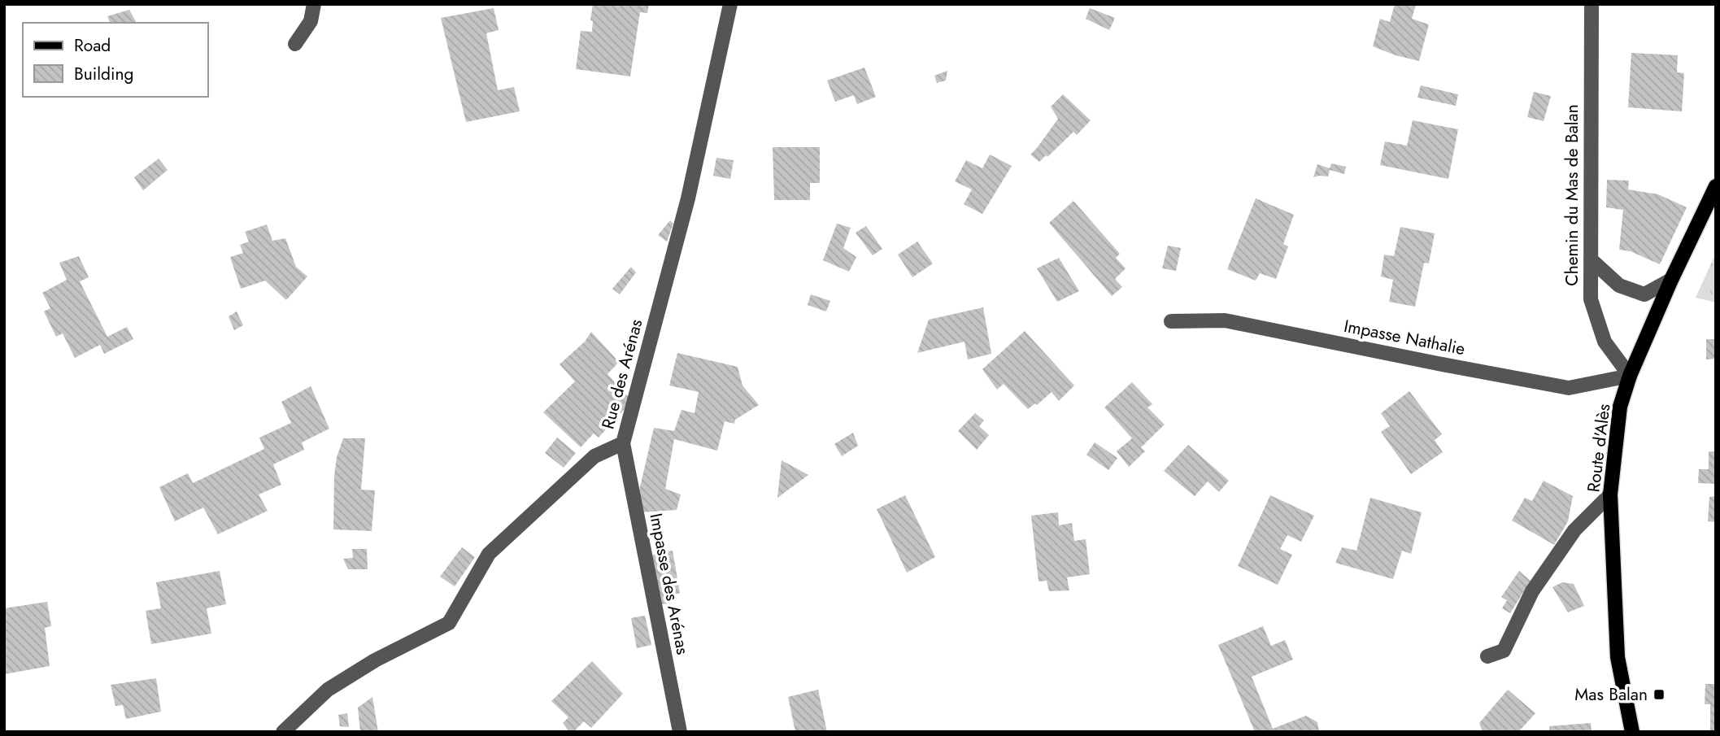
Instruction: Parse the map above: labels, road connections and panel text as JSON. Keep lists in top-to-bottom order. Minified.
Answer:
{"streets":{"main road":["Route d'Alès"],"street":["Chemin du Mas de Balan","Impasse Nathalie","Rue des Arénas","Impasse des Arénas"]},"crossings":[["Chemin du Mas de Balan","Impasse Nathalie"],["Chemin du Mas de Balan","Route d'Alès"],["Impasse Nathalie","Route d'Alès"],["Rue des Arénas","Impasse des Arénas"]],"places":{"transit":["Mas Balan"]},"legend":["Road","Building"]}
